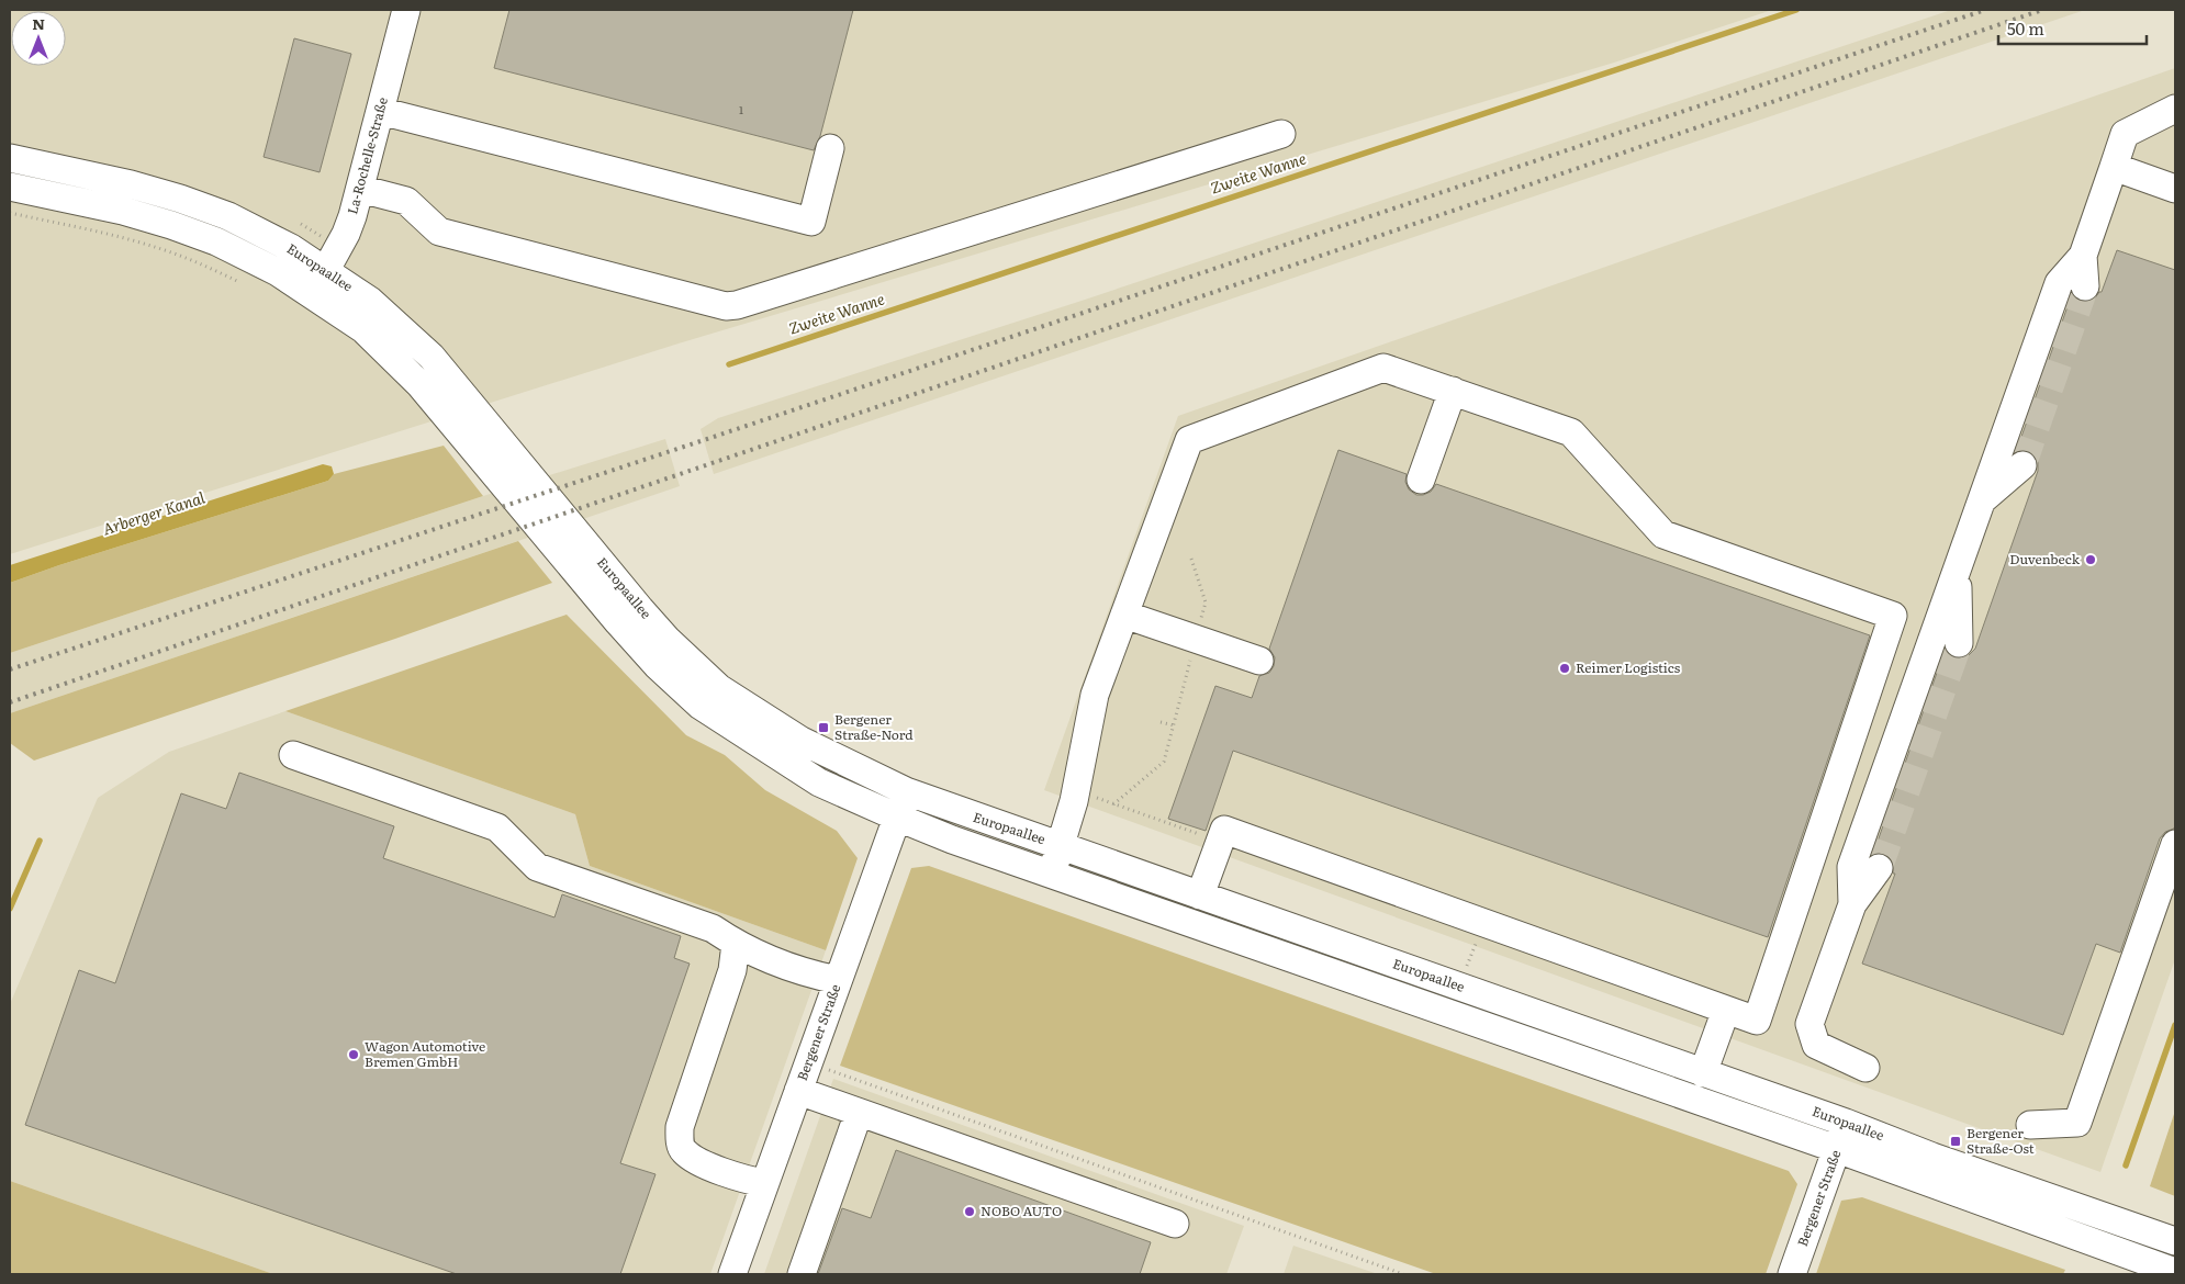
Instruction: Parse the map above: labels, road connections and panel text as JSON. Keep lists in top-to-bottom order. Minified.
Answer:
{"streets":{"street":["La-Rochelle-Straße","Europaallee","Bergener Straße"]},"crossings":[["La-Rochelle-Straße","Europaallee"],["Europaallee","Bergener Straße"]],"water":["Zweite Wanne","Arberger Kanal"],"places":{"other":["Duvenbeck","Reimer Logistics","Wagon Automotive Bremen GmbH","NOBO AUTO"],"transit":["Bergener Straße-Nord","Bergener Straße-Ost"]},"house_numbers":["1"],"scale_bar":"50 m","north":"top"}
